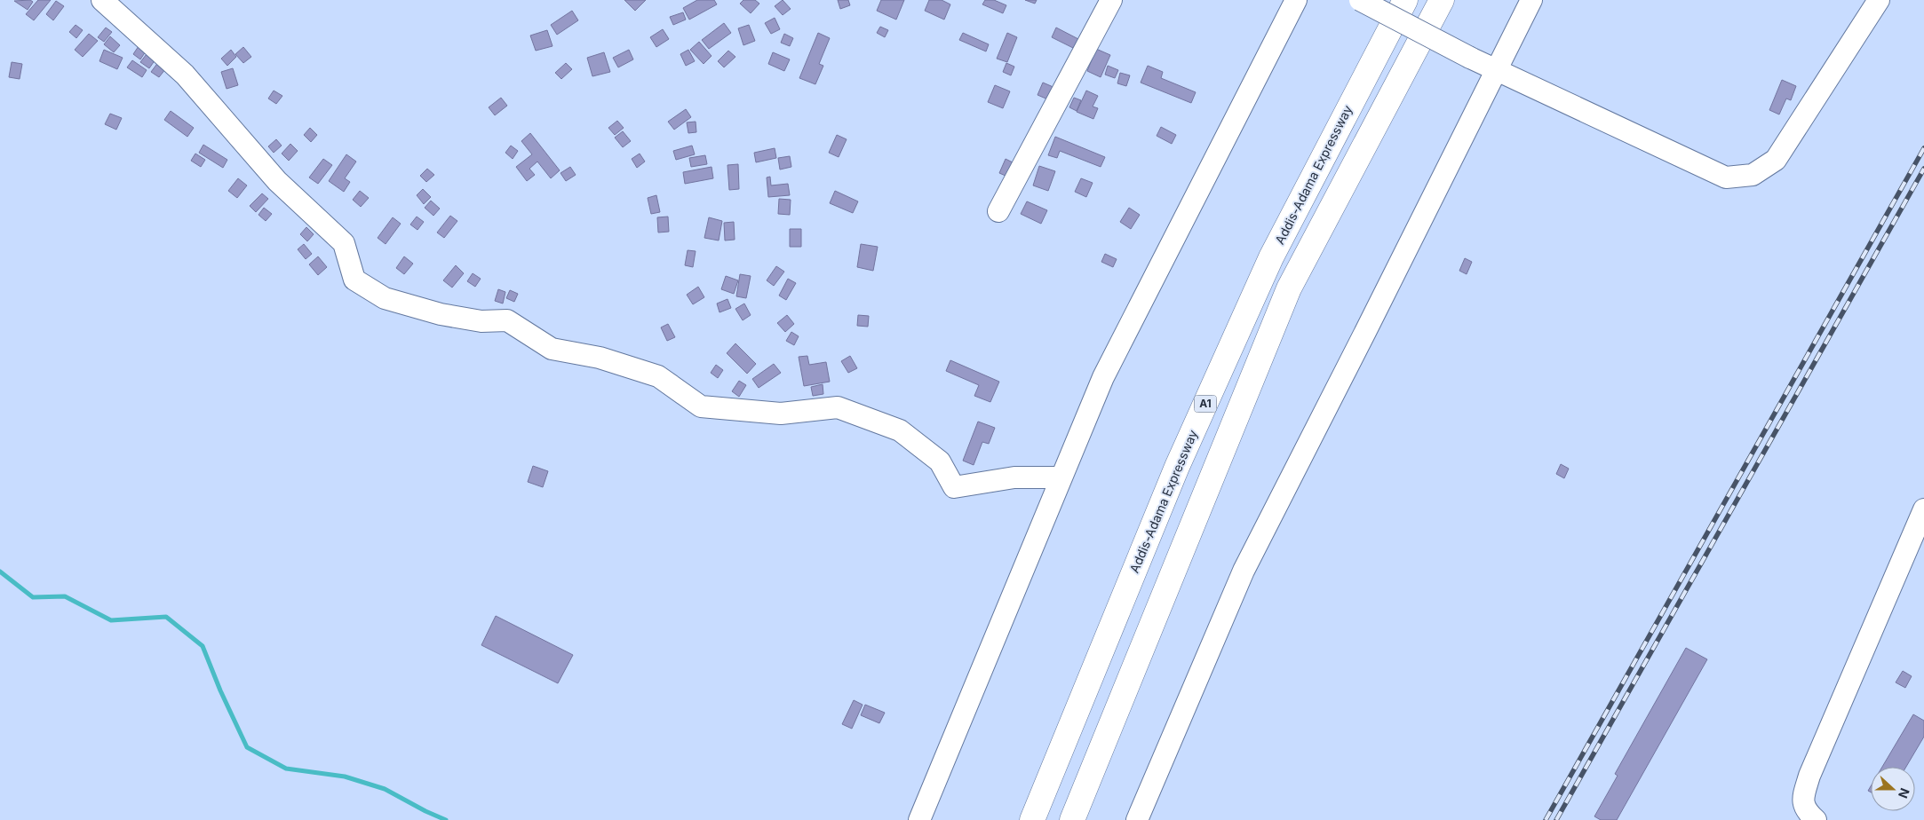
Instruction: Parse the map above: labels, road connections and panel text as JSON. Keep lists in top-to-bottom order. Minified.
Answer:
{"streets":{"highway":["Addis-Adama Expressway","A1"]},"north":"right"}
